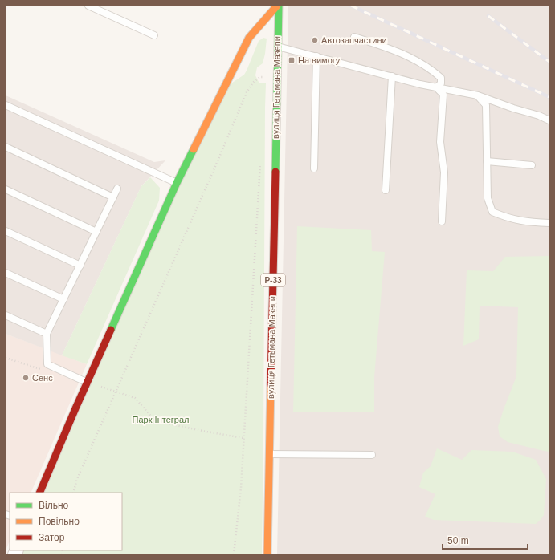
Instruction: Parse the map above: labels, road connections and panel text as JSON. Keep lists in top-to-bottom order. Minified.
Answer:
{"streets":{"main road":["вулиця Гетьмана Мазепи","Р-33"]},"parks":["Парк Інтеграл"],"places":{"other":["Автозапчастини","Сенс"],"transit":["На вимогу"]},"legend":["Вільно","Повільно","Затор"],"scale_bar":"50 m"}
